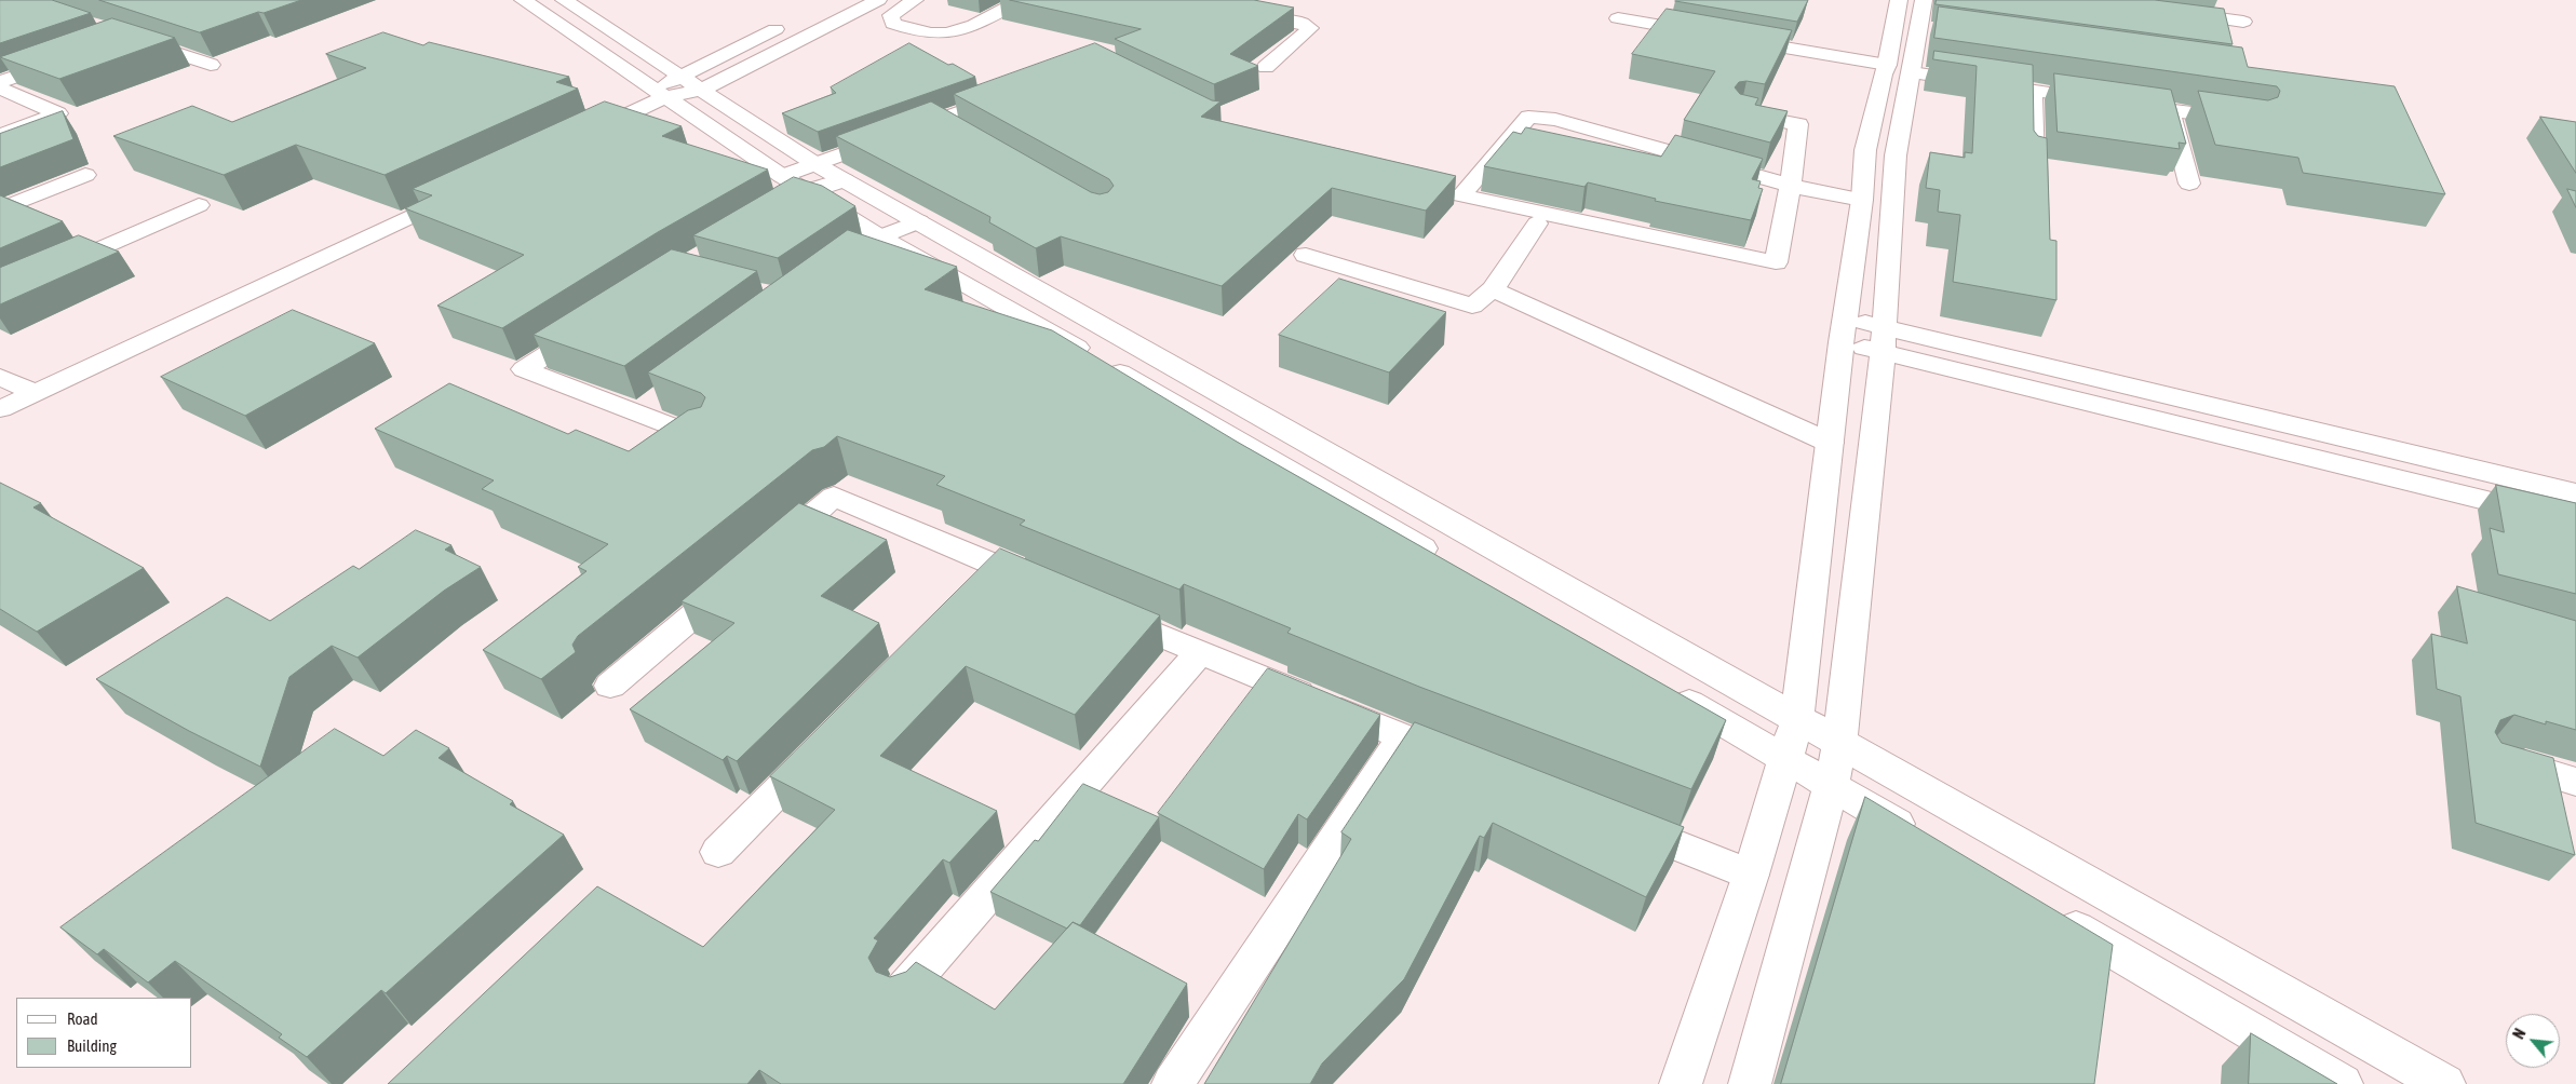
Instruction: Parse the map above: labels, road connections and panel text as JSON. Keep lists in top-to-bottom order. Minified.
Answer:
{"legend":["Road","Building"],"north":"top left"}
